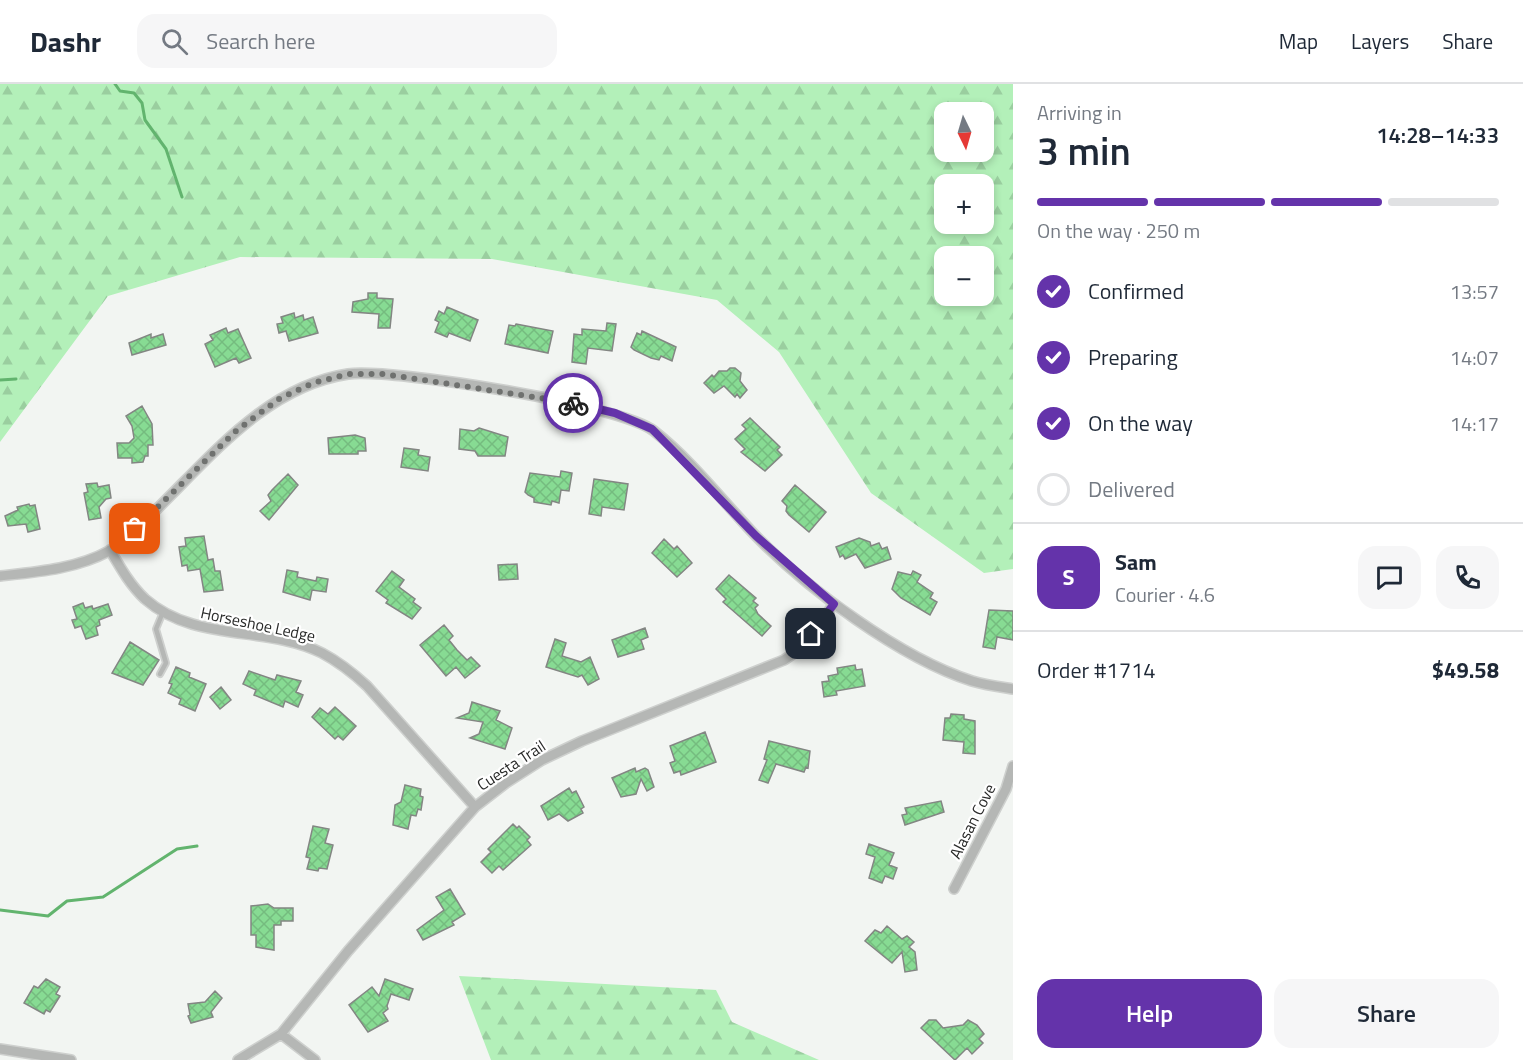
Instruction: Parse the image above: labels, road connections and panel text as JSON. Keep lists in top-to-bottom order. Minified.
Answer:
{"streets":{"street":["Horseshoe Ledge","Cuesta Trail","Alasan Cove"]},"crossings":[["Horseshoe Ledge","Cuesta Trail"]],"north":"bottom","page":{"header":"Dashr","search":"Search here","nav":["Map","Layers","Share"],"heading":["3 min","Arriving in","14:28–14:33"],"panel":["Sam","Courier · 4.6","Order #1714","$49.58"],"map_buttons":["+","−"],"bar":"On the way · 250 m","list":[["Confirmed","13:57"],["Preparing","14:07"],["On the way","14:17"],"Delivered"],"round":"S","buttons":["Help","Share"]}}
